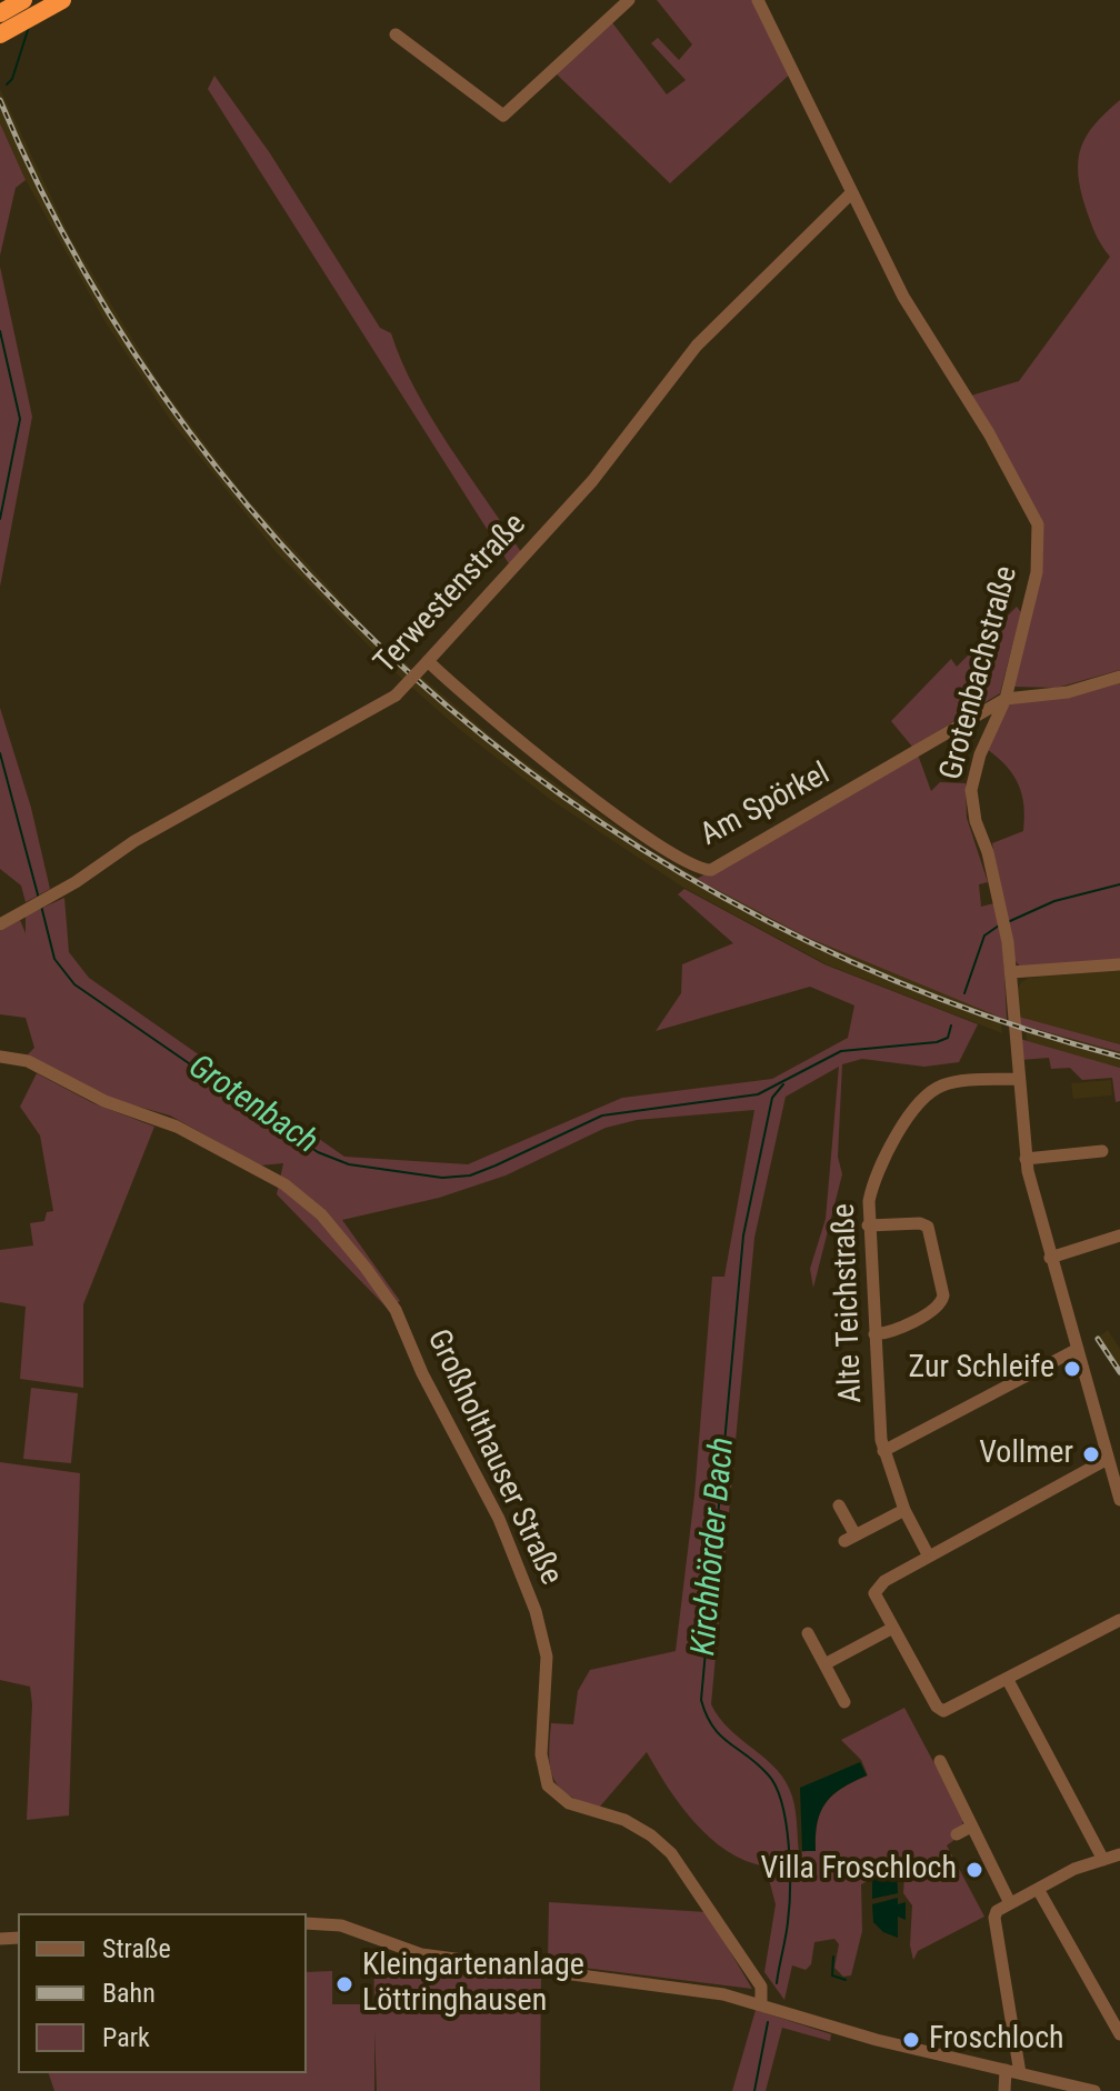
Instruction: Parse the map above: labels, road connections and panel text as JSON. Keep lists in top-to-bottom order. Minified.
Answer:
{"streets":{"street":["Terwestenstraße","Grotenbachstraße","Am Spörkel","Alte Teichstraße","Großholthauser Straße"]},"crossings":[["Terwestenstraße","Grotenbachstraße"],["Terwestenstraße","Am Spörkel"],["Grotenbachstraße","Am Spörkel"],["Grotenbachstraße","Alte Teichstraße"]],"water":["Grotenbach","Kirchhörder Bach"],"places":["Zur Schleife","Vollmer","Villa Froschloch","Kleingartenanlage Löttringhausen","Froschloch"],"legend":["Straße","Bahn","Park"]}
